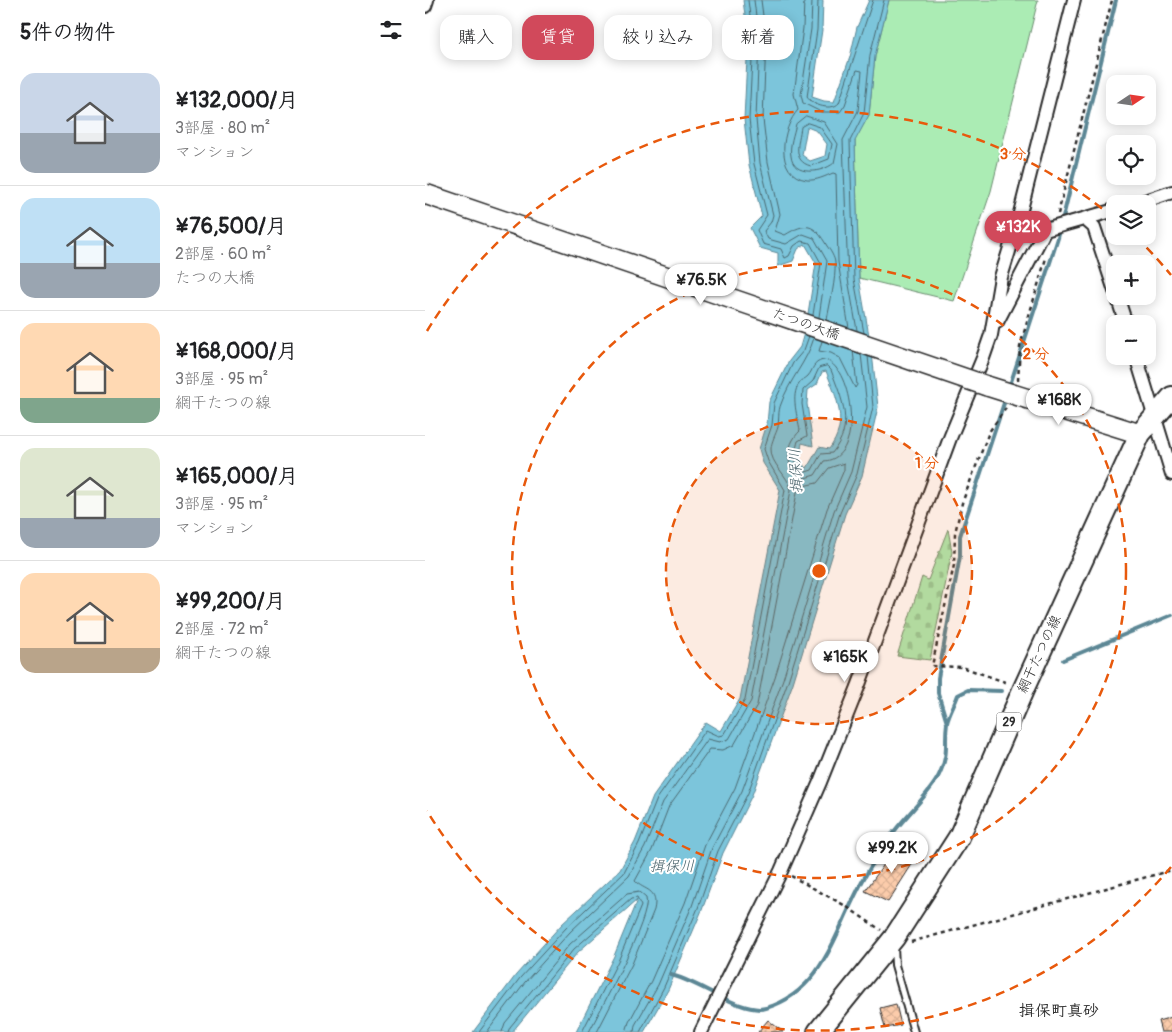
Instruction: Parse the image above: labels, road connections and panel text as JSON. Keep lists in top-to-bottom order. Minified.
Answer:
{"streets":{"main road":["網干たつの線","29"],"street":["たつの大橋"]},"crossings":[["たつの大橋","網干たつの線"]],"districts":["揖保町真砂"],"water":["揖保川"],"north":"right","page":{"heading":"5件の物件","chip":["購入","賃貸","絞り込み","新着"],"list":[{"name":"¥132,000/月","note":"3部屋 · 80 m² · マンション"},{"name":"¥76,500/月","note":"2部屋 · 60 m² · たつの大橋"},{"name":"¥168,000/月","note":"3部屋 · 95 m² · 網干たつの線"},{"name":"¥165,000/月","note":"3部屋 · 95 m² · マンション"},{"name":"¥99,200/月","note":"2部屋 · 72 m² · 網干たつの線"}],"map_buttons":["+","−"],"price":["¥132K","¥76.5K","¥168K","¥165K","¥99.2K"]},"rings":["3 分","2 分","1 分"]}
